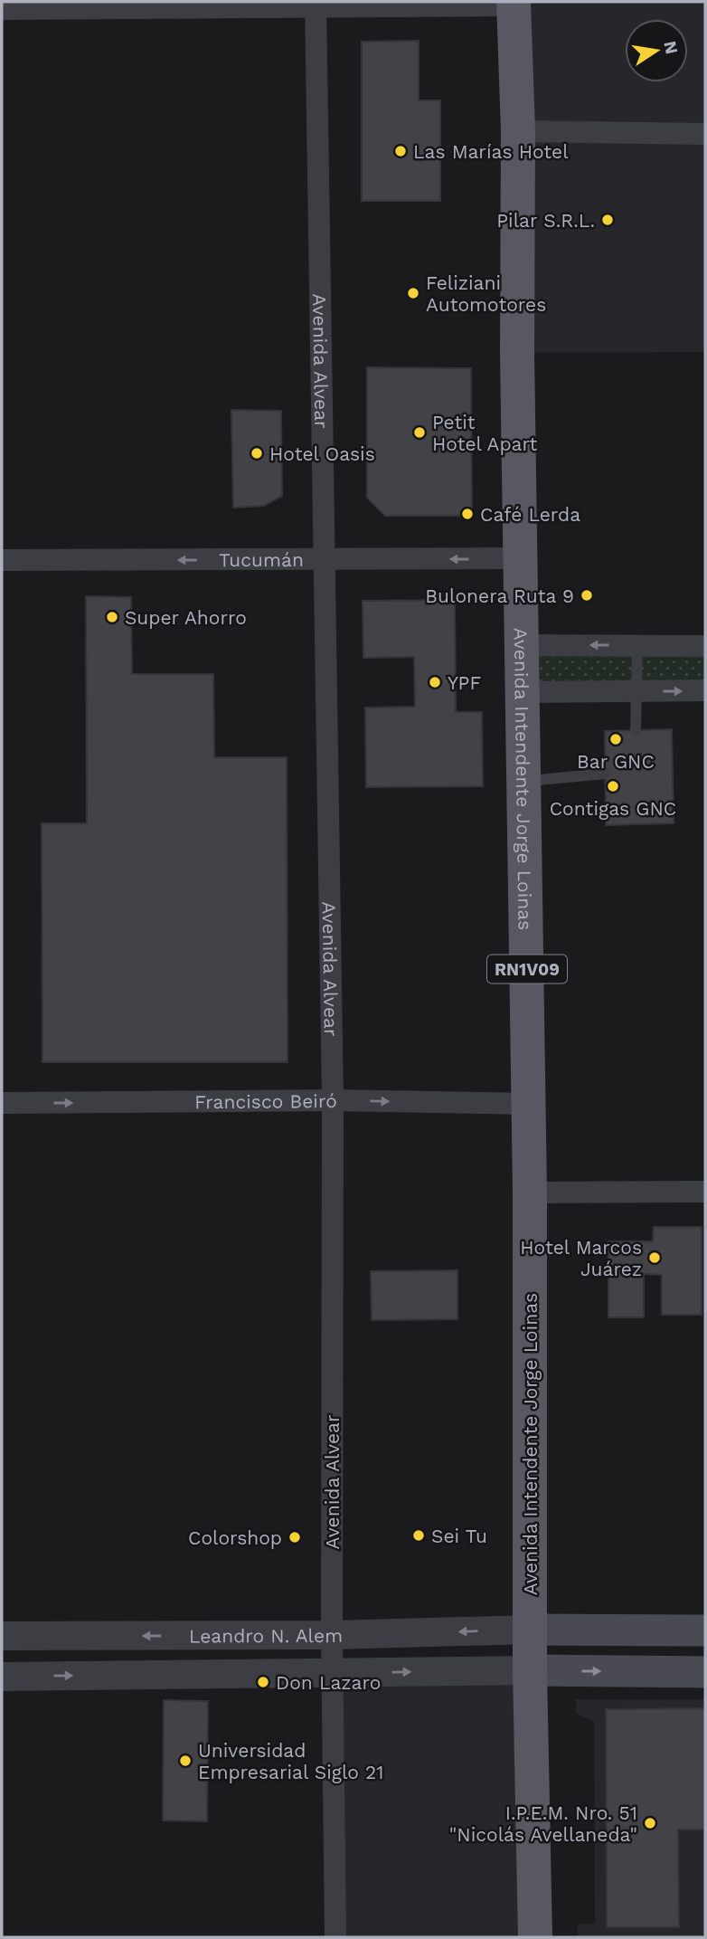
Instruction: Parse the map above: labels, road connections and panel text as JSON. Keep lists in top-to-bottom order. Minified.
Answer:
{"streets":{"main road":["Avenida Intendente Jorge Loinas","RN1V09"],"street":["Avenida Alvear","Tucumán","Francisco Beiró","Leandro N. Alem"]},"crossings":[["Avenida Alvear","Tucumán"],["Avenida Alvear","Francisco Beiró"],["Avenida Alvear","Leandro N. Alem"],["Tucumán","Avenida Intendente Jorge Loinas"],["Avenida Intendente Jorge Loinas","Francisco Beiró"],["Avenida Intendente Jorge Loinas","Leandro N. Alem"]],"one_way":["Tucumán","Francisco Beiró"],"places":["Las Marías Hotel","Pilar S.R.L.","Feliziani Automotores","Petit Hotel Apart","Hotel Oasis","Café Lerda","Bulonera Ruta 9","Super Ahorro","YPF","Bar GNC","Contigas GNC","Hotel Marcos Juárez","Sei Tu","Colorshop","Don Lazaro","Universidad Empresarial Siglo 21","I.P.E.M. Nro. 51 \"Nicolás Avellaneda\""],"north":"right"}
